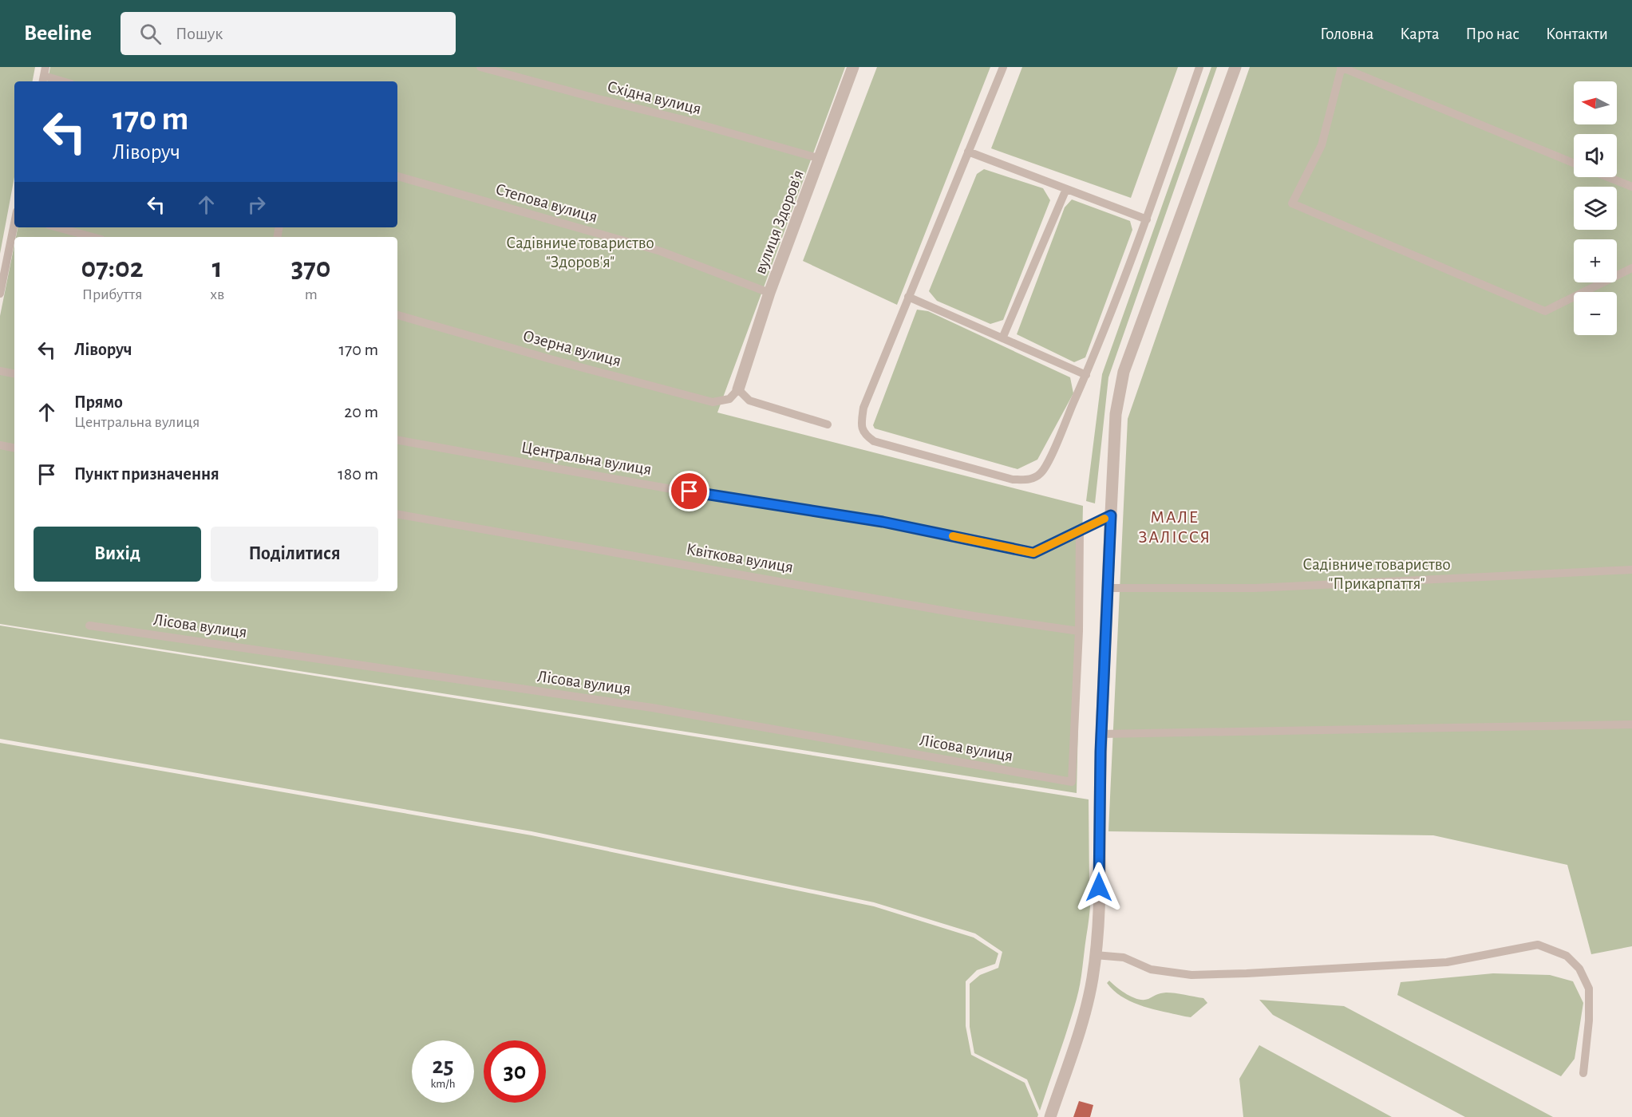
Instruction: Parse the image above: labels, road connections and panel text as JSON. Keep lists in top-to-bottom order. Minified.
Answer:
{"streets":{"street":["вулиця Здоровʼя"],"lane":["Східна вулиця","Степова вулиця","Озерна вулиця","Центральна вулиця","Квіткова вулиця","Лісова вулиця"]},"crossings":[["Східна вулиця","вулиця Здоровʼя"],["Степова вулиця","вулиця Здоровʼя"],["вулиця Здоровʼя","Озерна вулиця"],["Квіткова вулиця","Лісова вулиця"]],"districts":["МАЛЕ ЗАЛІССЯ"],"parks":["Садівниче товариство \"Здоров'я\"","Садівниче товариство \"Прикарпаття\""],"north":"left","page":{"header":"Beeline","search":"Пошук","nav":["Головна","Карта","Про нас","Контакти"],"map_buttons":["+","−"],"turn":["170 m","Ліворуч"],"eta":["07:02","Прибуття","1","хв","370","m"],"list":[{"name":"Ліворуч","value":"170 m"},{"name":"Прямо","note":"Центральна вулиця","value":"20 m"},{"name":"Пункт призначення","value":"180 m"}],"buttons":["Вихід","Поділитися"],"speed":"25 km/h","limit":"30"}}
